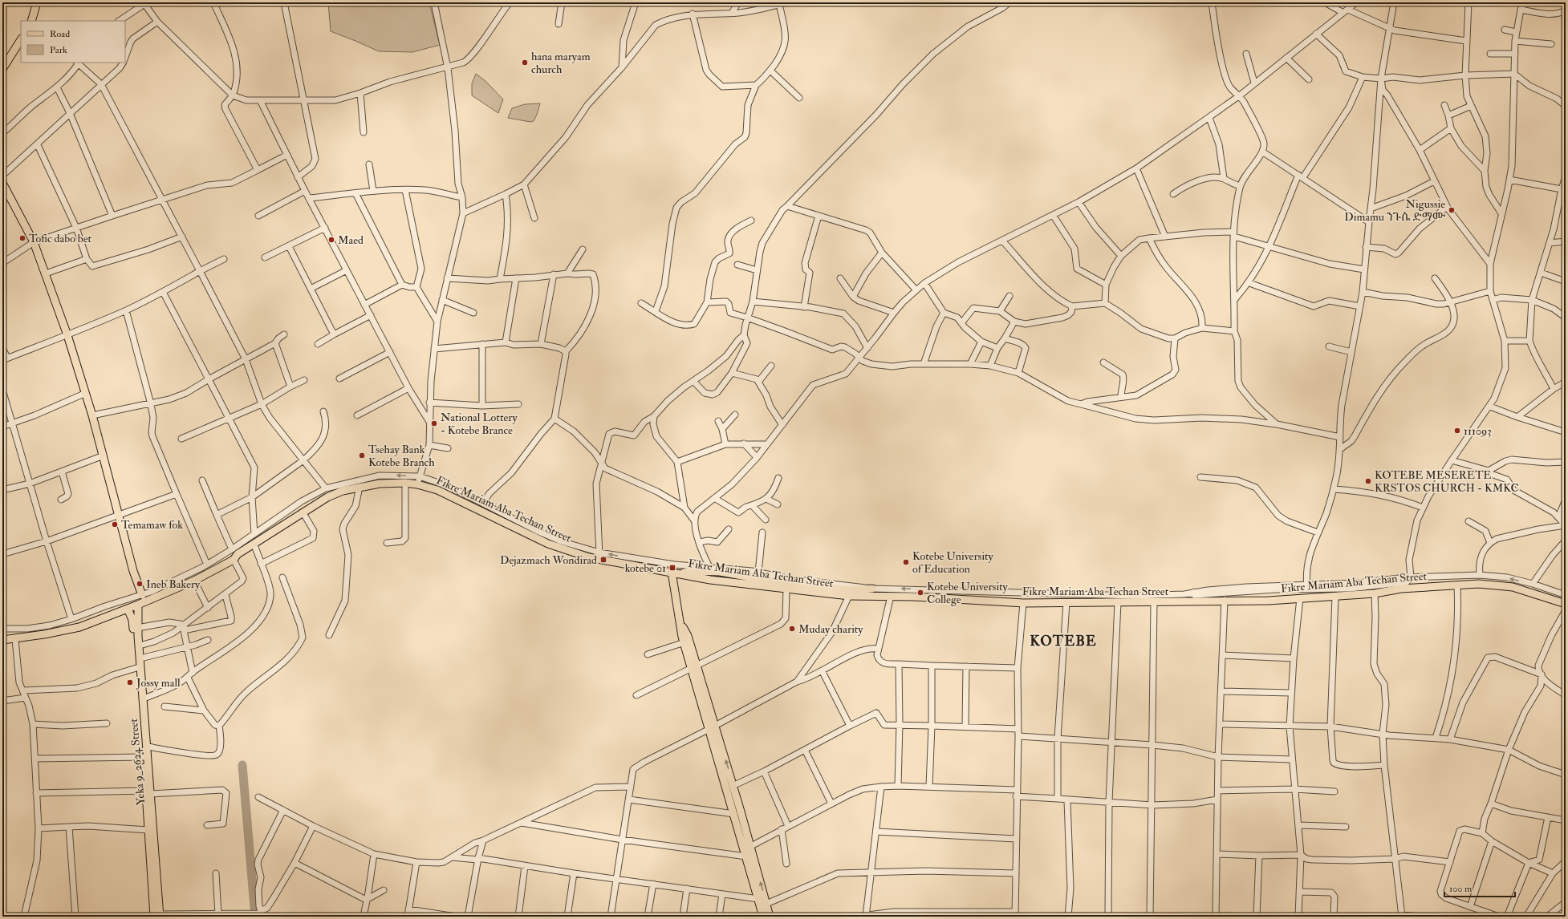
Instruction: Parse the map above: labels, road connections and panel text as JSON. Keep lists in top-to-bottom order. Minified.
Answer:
{"streets":{"main road":["Fikre Mariam Aba Techan Street","Yeka 9_2624 Street"]},"crossings":[["Fikre Mariam Aba Techan Street","Yeka 9_2624 Street"]],"districts":["KOTEBE"],"places":{"other":["hana maryam church","Nigussie Dimamu ንጉሴ ድማሙ","Tofic dabo bet","Maed","National Lottery - Kotebe Brance","111093","Tsehay Bank Kotebe Branch","KOTEBE MESERETE KRSTOS CHURCH - KMKC","Temamaw fok","Kotebe University of Education","Ineb Bakery","Kotebe University College","Muday charity","Jossy mall"],"transit":["Dejazmach Wondirad","kotebe 01"]},"legend":["Road","Park"],"scale_bar":"100 m"}
